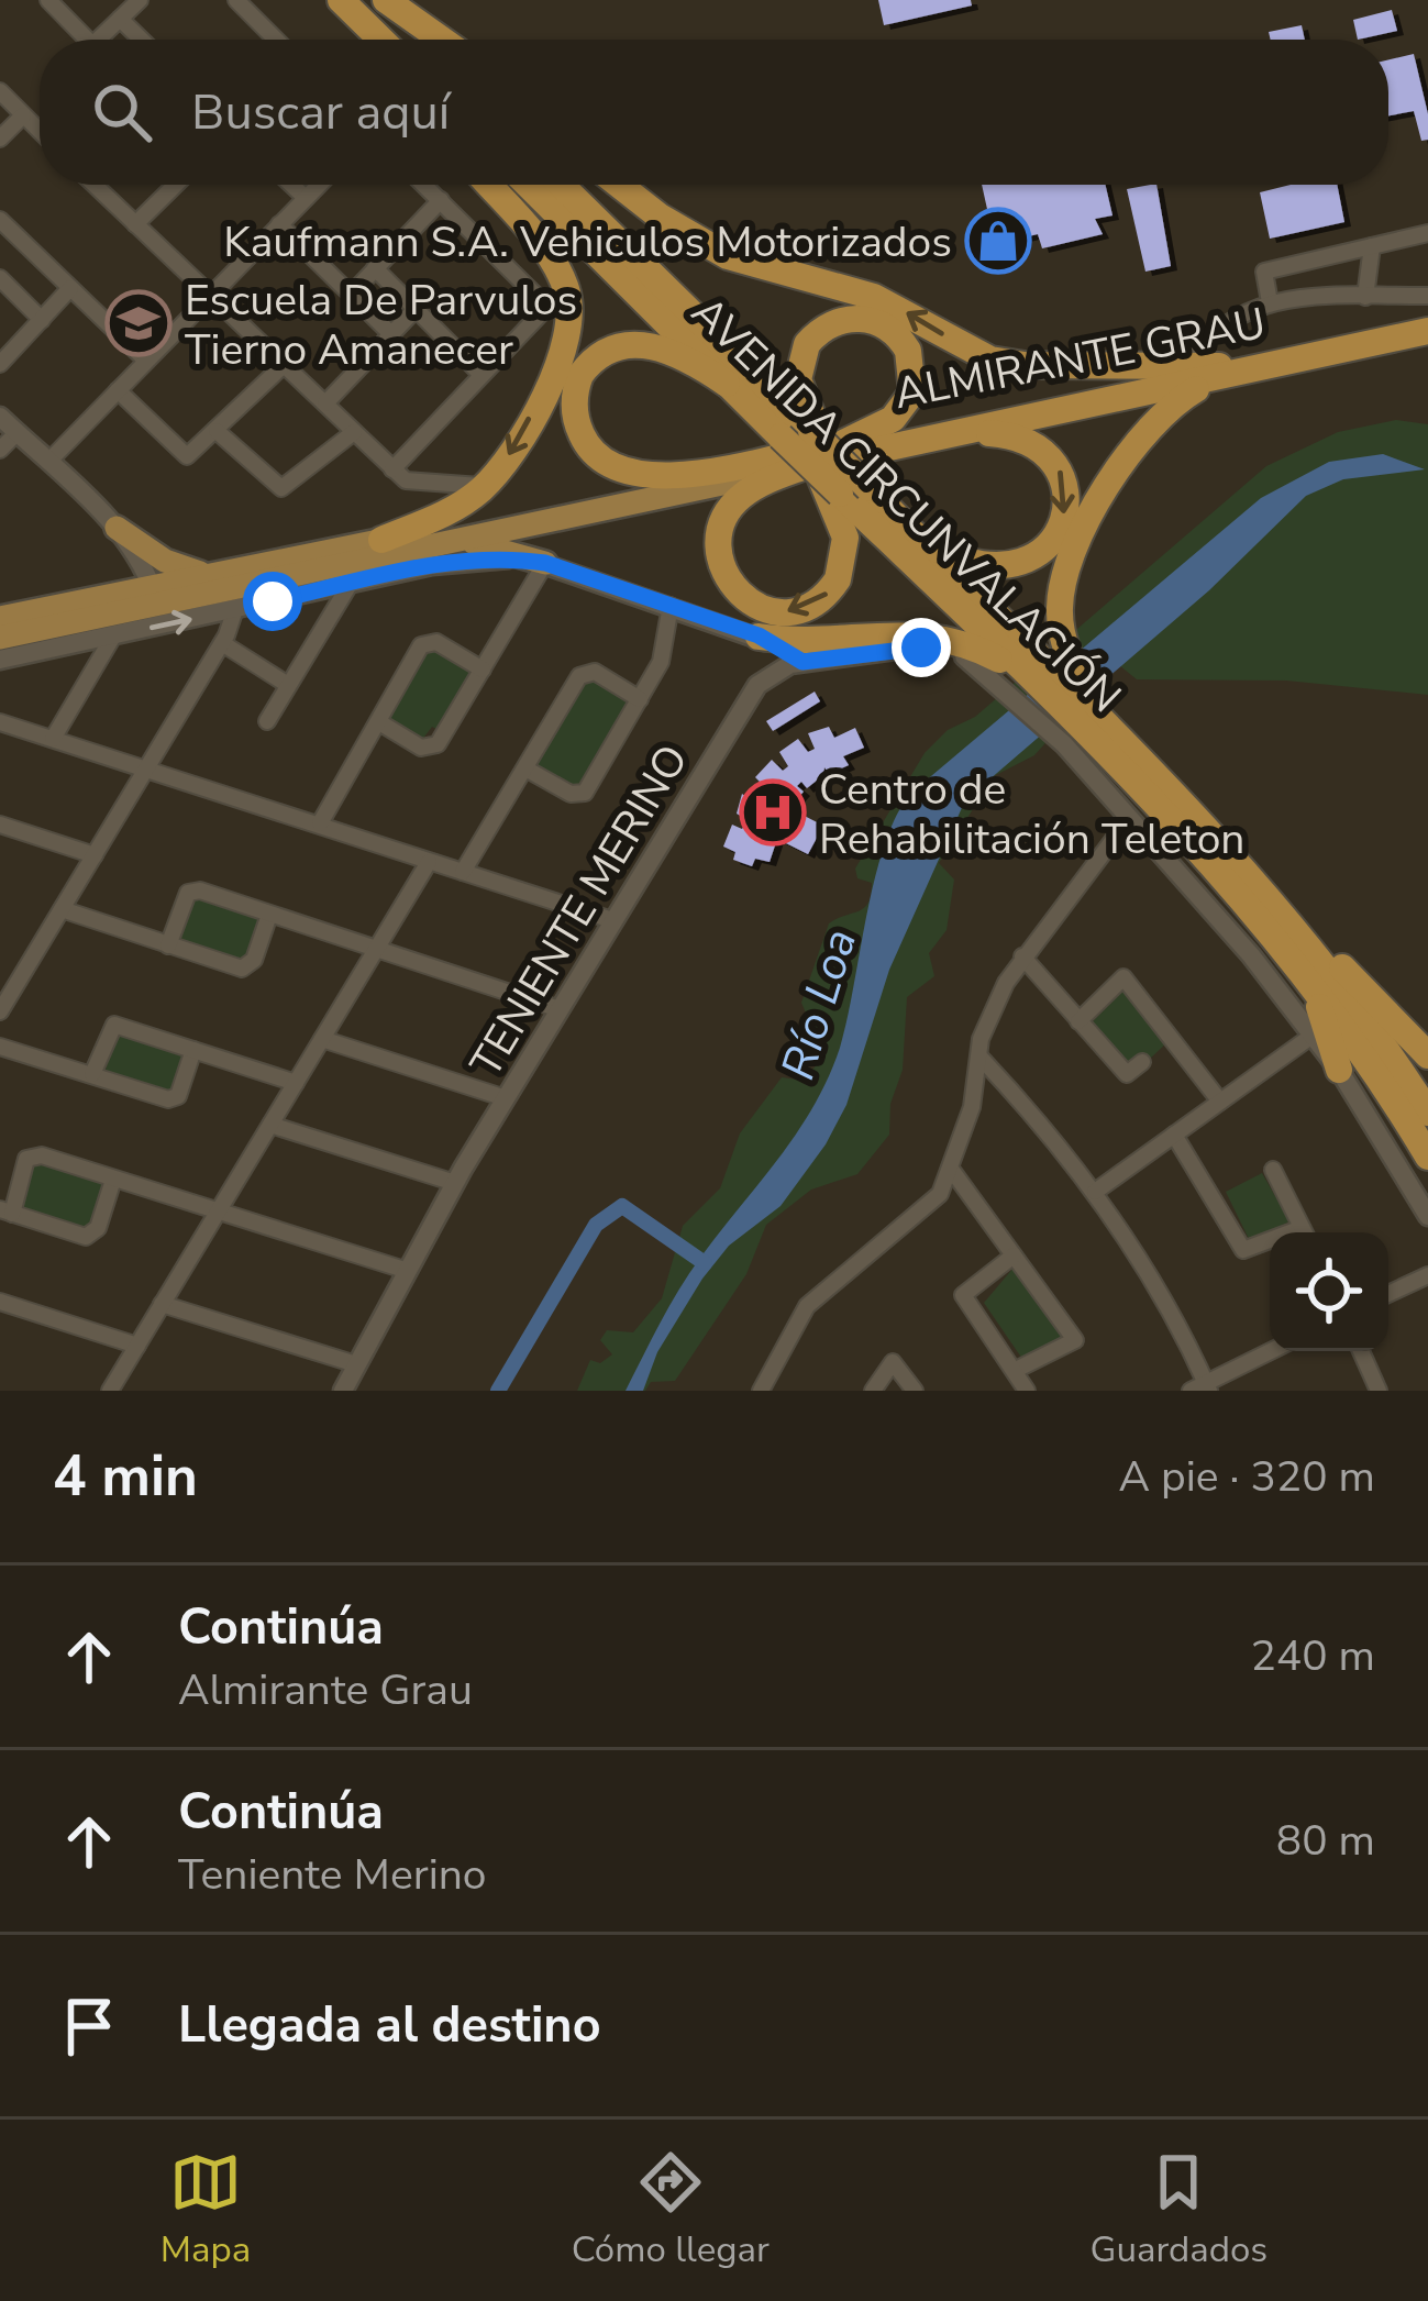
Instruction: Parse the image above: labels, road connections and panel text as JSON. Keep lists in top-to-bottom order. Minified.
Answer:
{"streets":{"highway":["ALMIRANTE GRAU","AVENIDA CIRCUNVALACIÓN"],"street":["TENIENTE MERINO"]},"crossings":[["ALMIRANTE GRAU","AVENIDA CIRCUNVALACIÓN"]],"water":["Río Loa"],"places":{"shop":["Kaufmann S.A. Vehiculos Motorizados"],"school or university":["Escuela De Parvulos Tierno Amanecer"],"hospital":["Centro de Rehabilitación Teleton"]},"page":{"search":"Buscar aquí","heading":["4 min","A pie · 320 m"],"list":[["Continúa","Almirante Grau","240 m"],["Continúa","Teniente Merino","80 m"],"Llegada al destino"],"nav":["Mapa","Cómo llegar","Guardados"]}}
